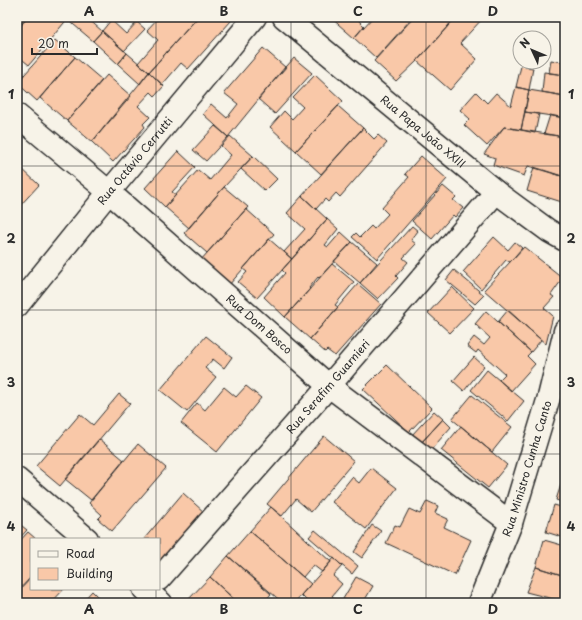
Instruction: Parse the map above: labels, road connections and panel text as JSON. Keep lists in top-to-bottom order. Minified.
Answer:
{"streets":{"street":["Rua Papa João XXIII","Rua Octávio Cerrutti","Rua Dom Bosco","Rua Serafim Guarnieri","Rua Ministro Cunha Canto"]},"crossings":[["Rua Papa João XXIII","Rua Serafim Guarnieri"],["Rua Octávio Cerrutti","Rua Dom Bosco"],["Rua Dom Bosco","Rua Serafim Guarnieri"],["Rua Dom Bosco","Rua Ministro Cunha Canto"]],"legend":["Road","Building"],"scale_bar":"20 m","north":"top left","grid":{"columns":["A","B","C","D"],"rows":["1","2","3","4"]}}
